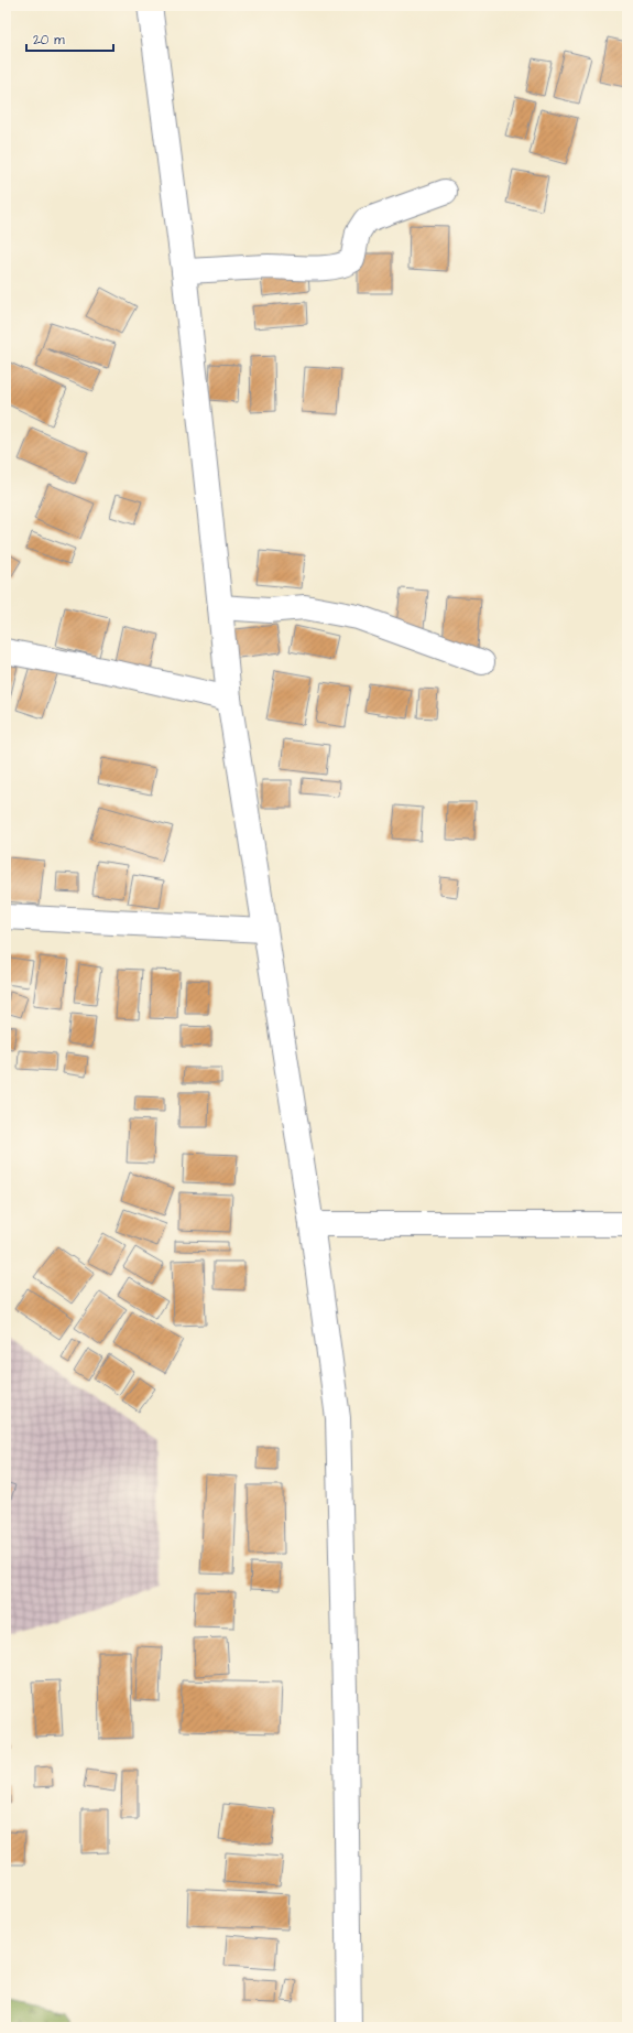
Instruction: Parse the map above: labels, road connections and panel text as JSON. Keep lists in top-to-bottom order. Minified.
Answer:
{"scale_bar":"20 m"}
